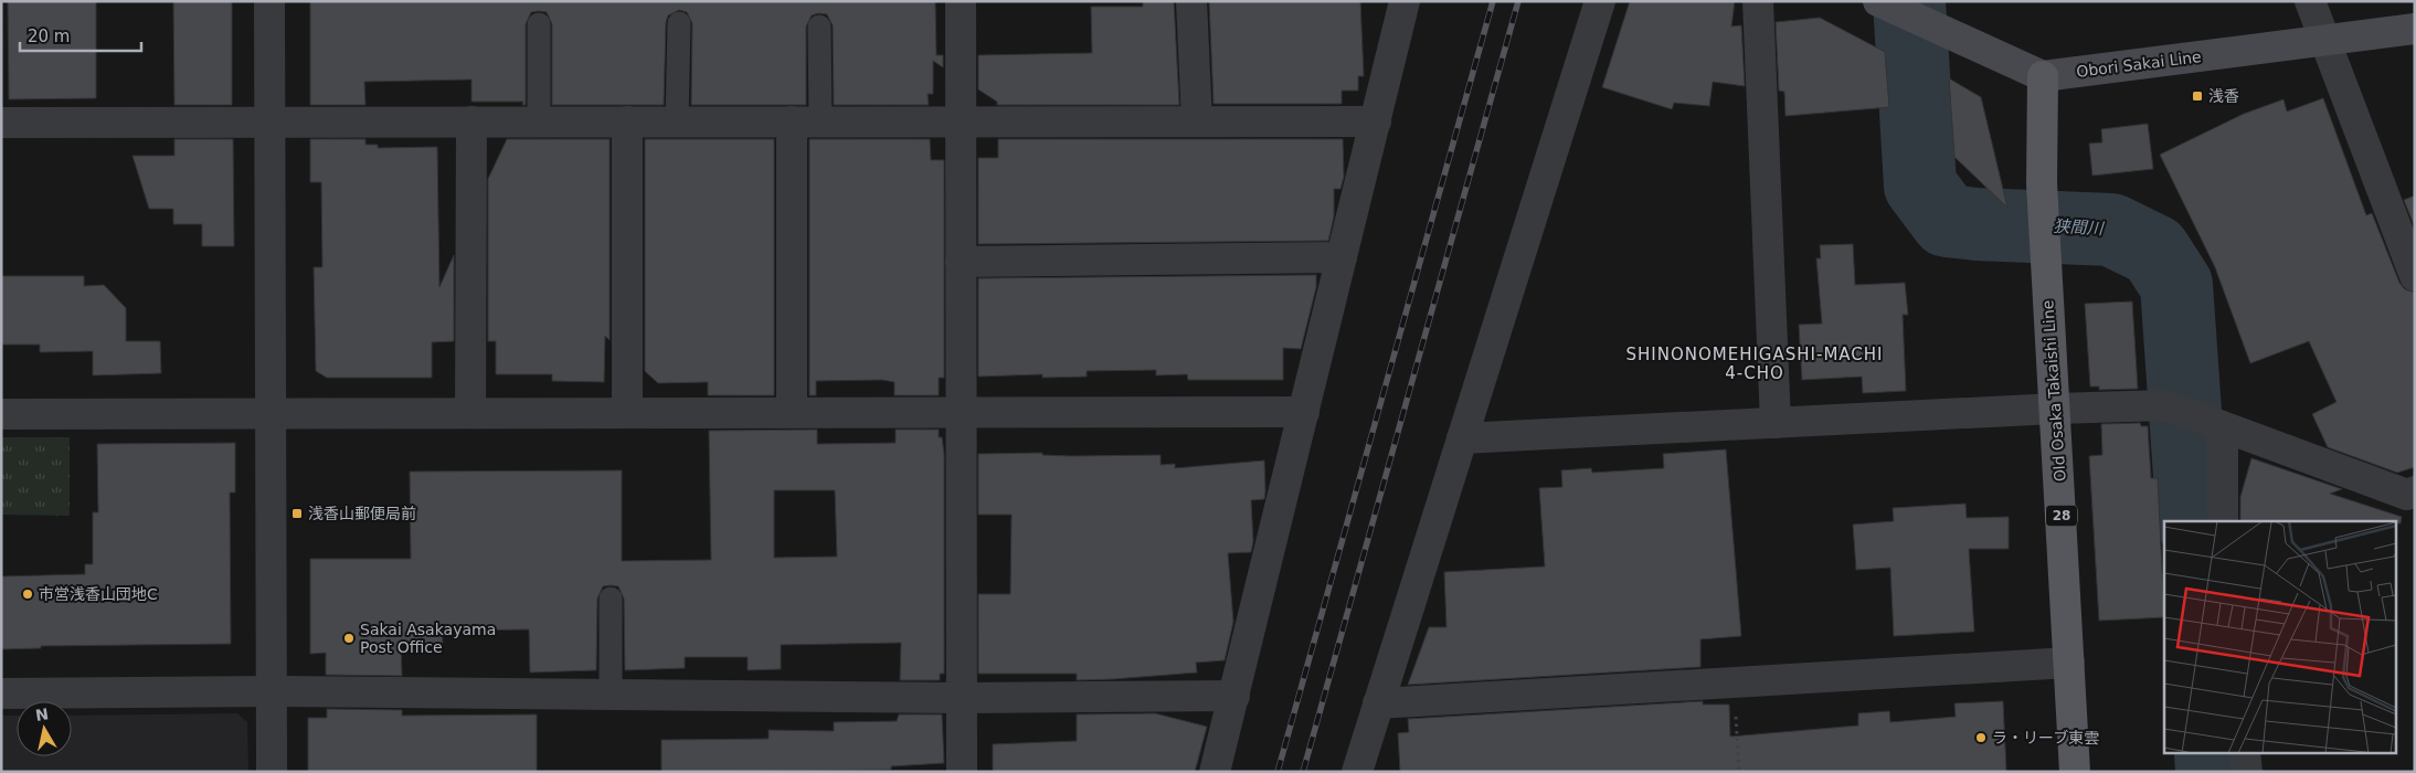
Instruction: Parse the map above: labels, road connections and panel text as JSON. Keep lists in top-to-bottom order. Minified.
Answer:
{"streets":{"main road":["Obori Sakai Line","Old Osaka Takaishi Line","28"]},"crossings":[["Obori Sakai Line","Old Osaka Takaishi Line"]],"districts":["SHINONOMEHIGASHI-MACHI 4-CHO"],"water":["狭間川"],"places":{"transit":["浅香","浅香山郵便局前"],"other":["市営浅香山団地C","Sakai Asakayama Post Office","ラ・リーブ東雲"]},"scale_bar":"20 m","north":"top"}
